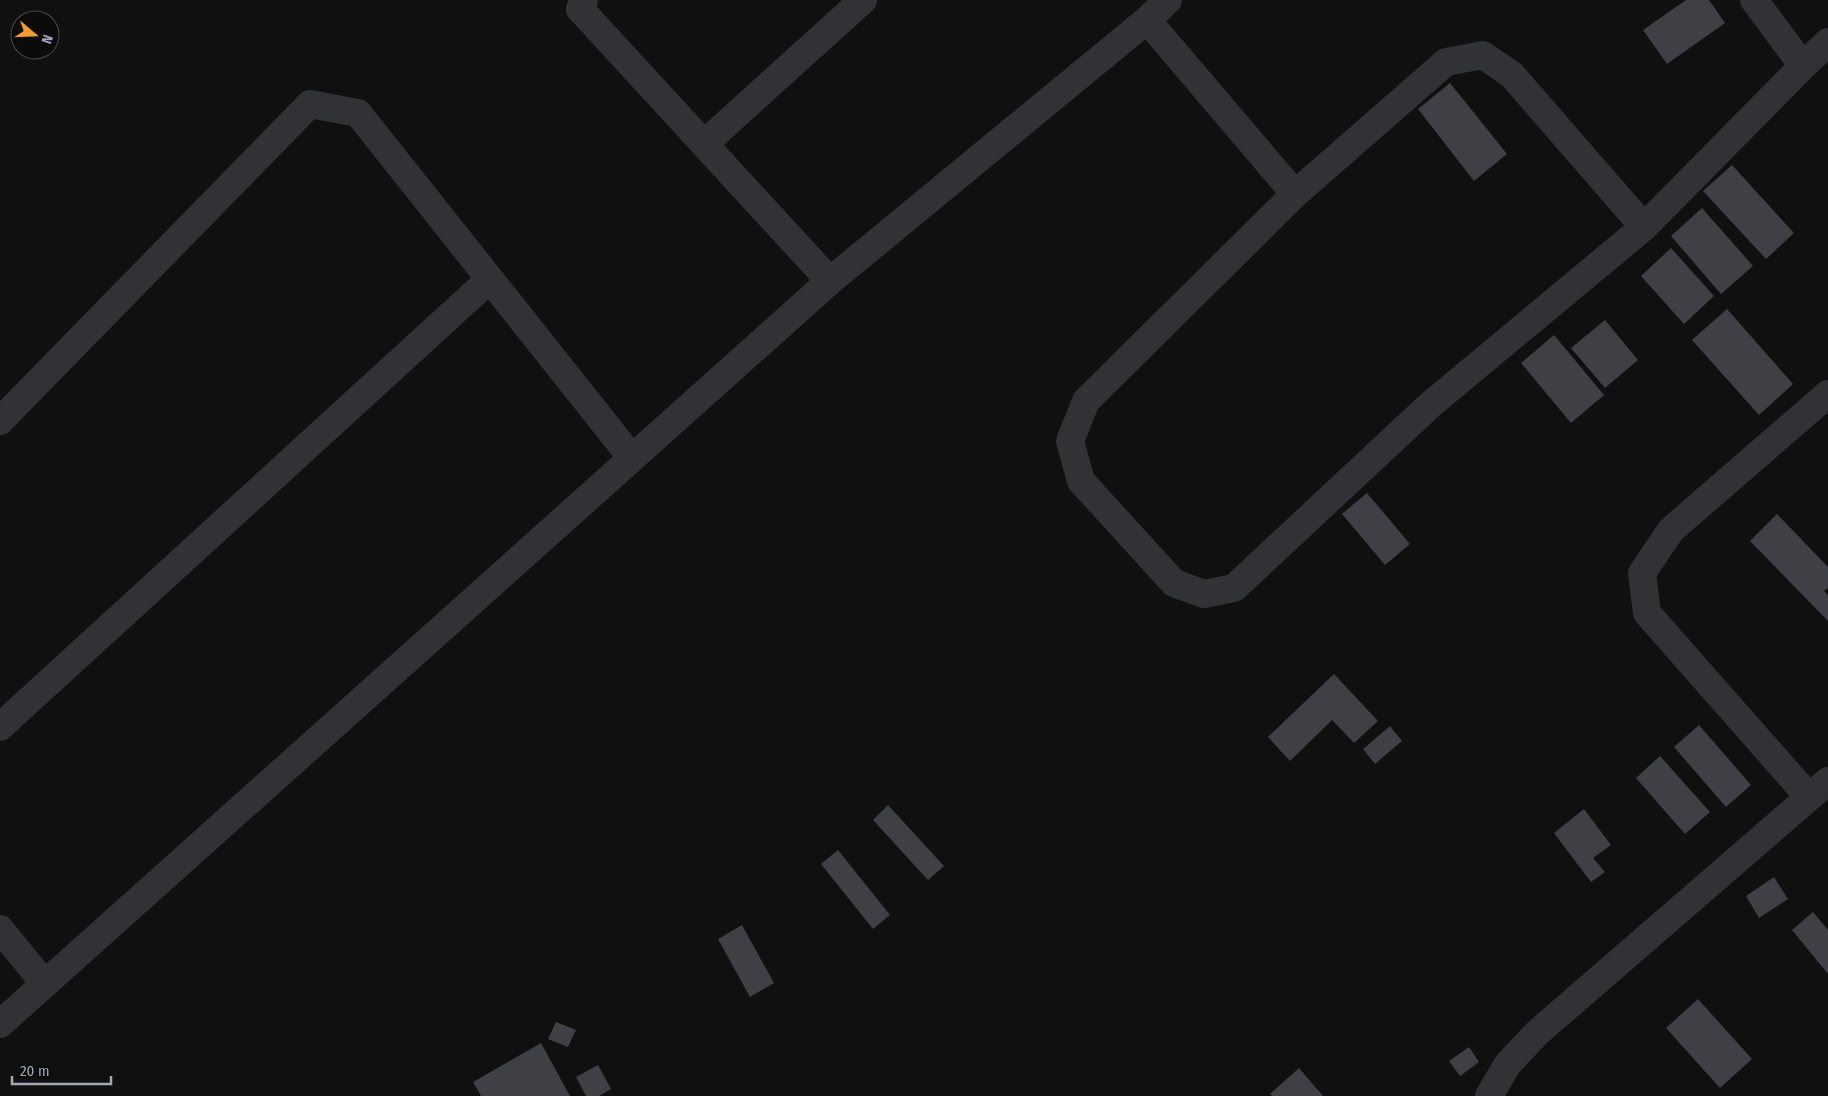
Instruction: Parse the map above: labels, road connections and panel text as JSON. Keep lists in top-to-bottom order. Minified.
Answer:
{"scale_bar":"20 m","north":"right"}
